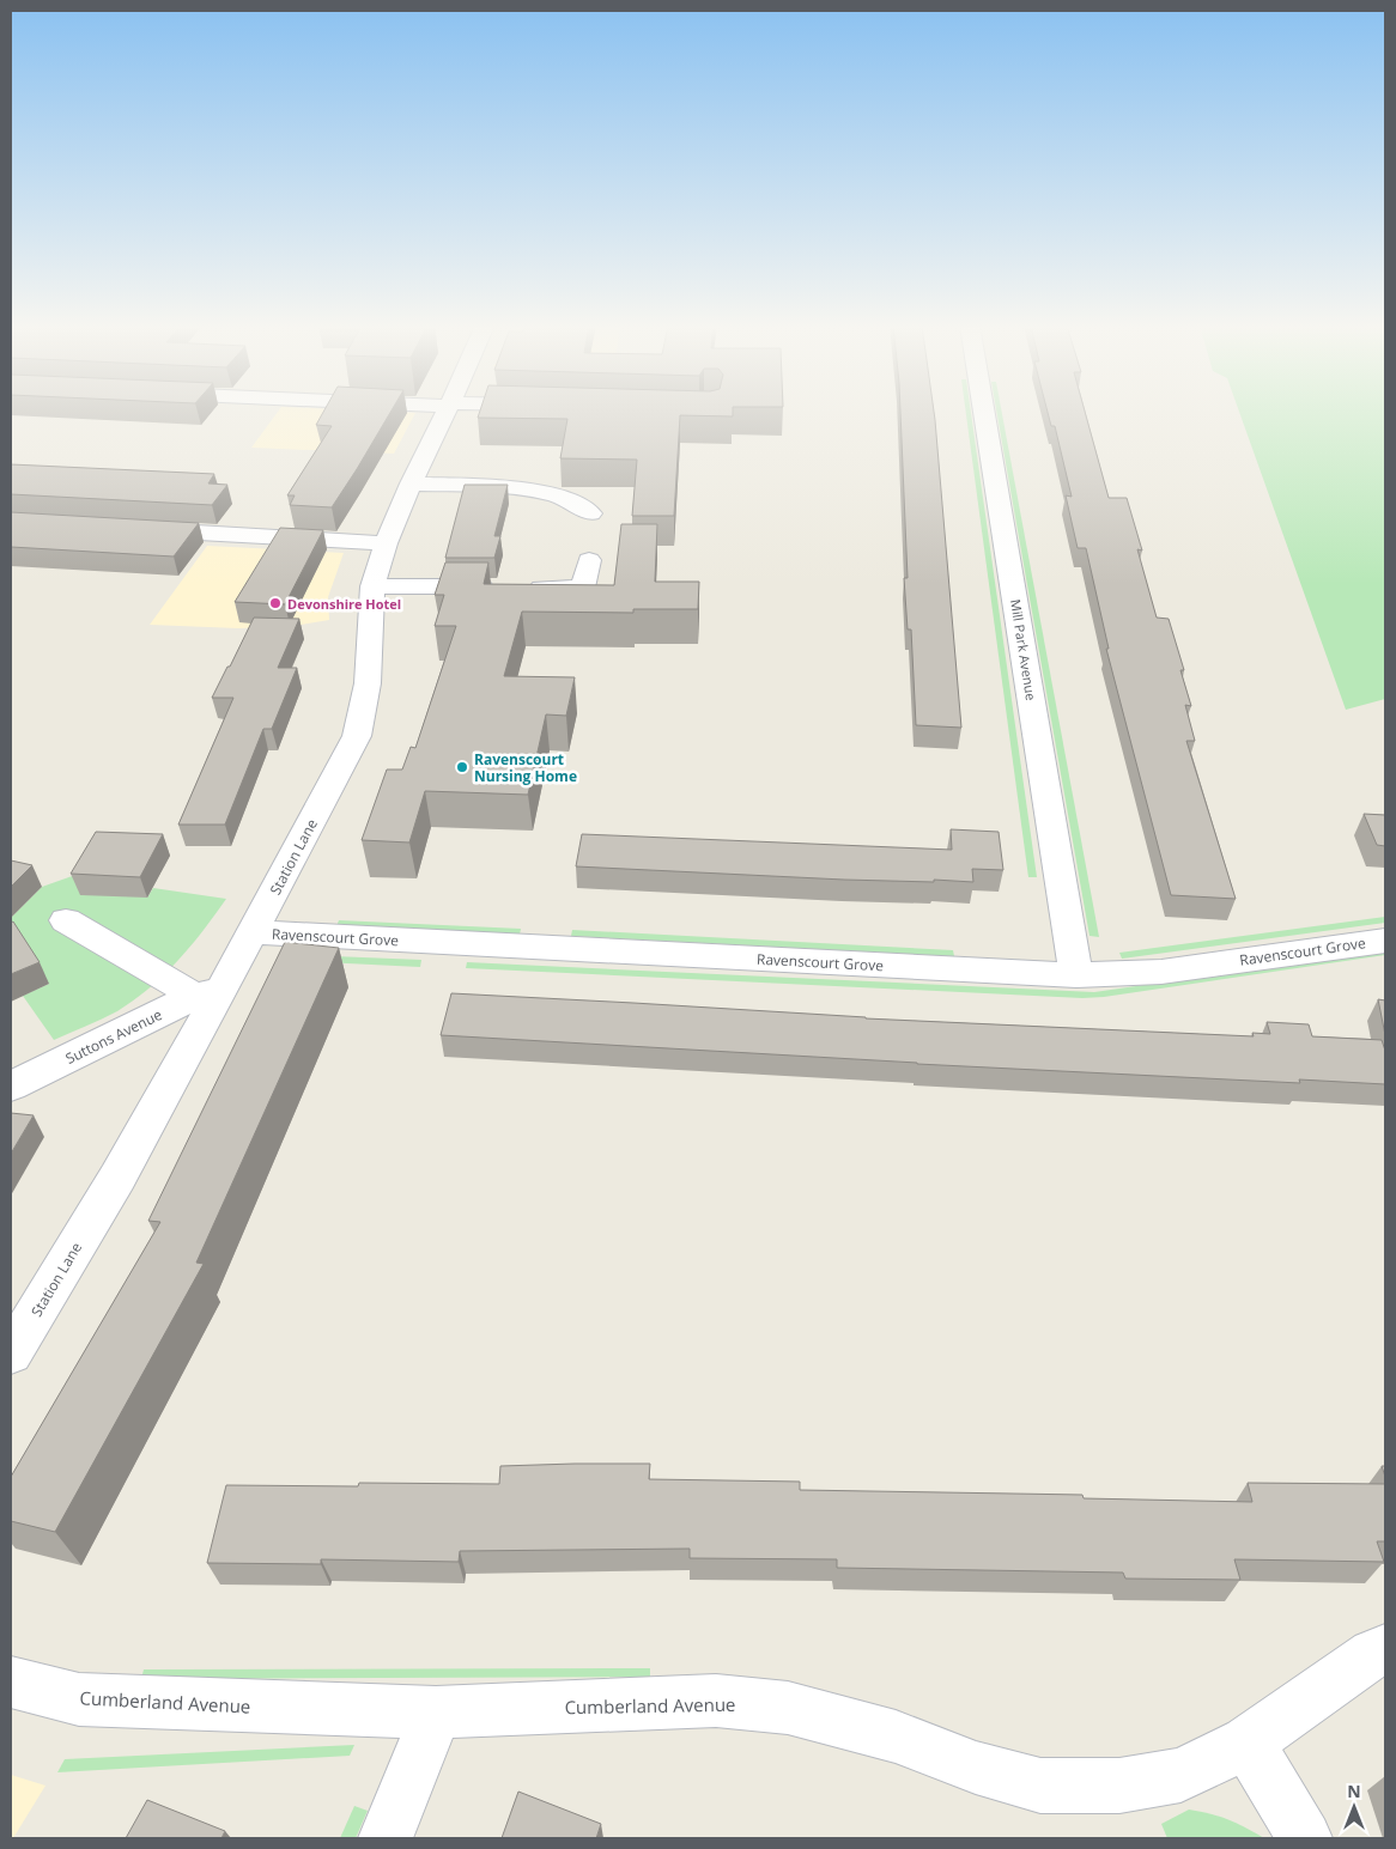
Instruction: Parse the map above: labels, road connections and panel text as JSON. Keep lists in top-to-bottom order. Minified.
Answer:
{"streets":{"street":["Mill Park Avenue","Station Lane","Ravenscourt Grove","Suttons Avenue","Cumberland Avenue"]},"crossings":[["Mill Park Avenue","Ravenscourt Grove"],["Station Lane","Ravenscourt Grove"],["Station Lane","Suttons Avenue"]],"places":["Devonshire Hotel","Ravenscourt Nursing Home"],"north":"top"}
